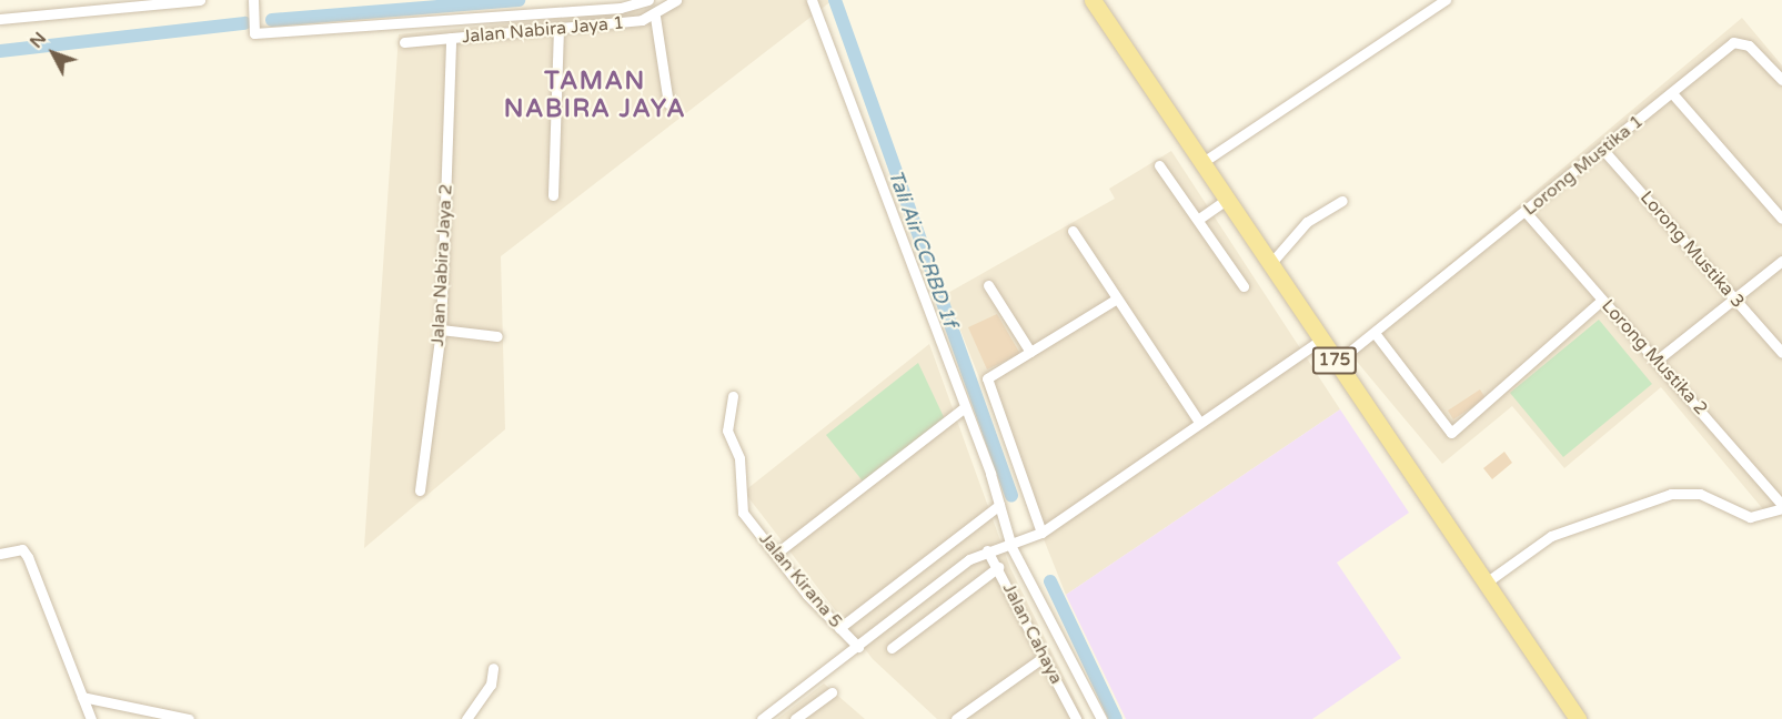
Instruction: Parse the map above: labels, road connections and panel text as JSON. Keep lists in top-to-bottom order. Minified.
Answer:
{"streets":{"main road":["175"],"street":["Jalan Nabira Jaya 1","Lorong Mustika 1","Lorong Mustika 3","Jalan Nabira Jaya 2","Lorong Mustika 2","Jalan Kirana 5","Jalan Cahaya"]},"crossings":[["Jalan Nabira Jaya 1","Jalan Nabira Jaya 2"],["Lorong Mustika 1","Lorong Mustika 3"],["Lorong Mustika 1","Lorong Mustika 2"],["Lorong Mustika 1","175"]],"districts":["TAMAN NABIRA JAYA"],"water":["Tali Air CCRBD 1f"],"north":"top left"}
